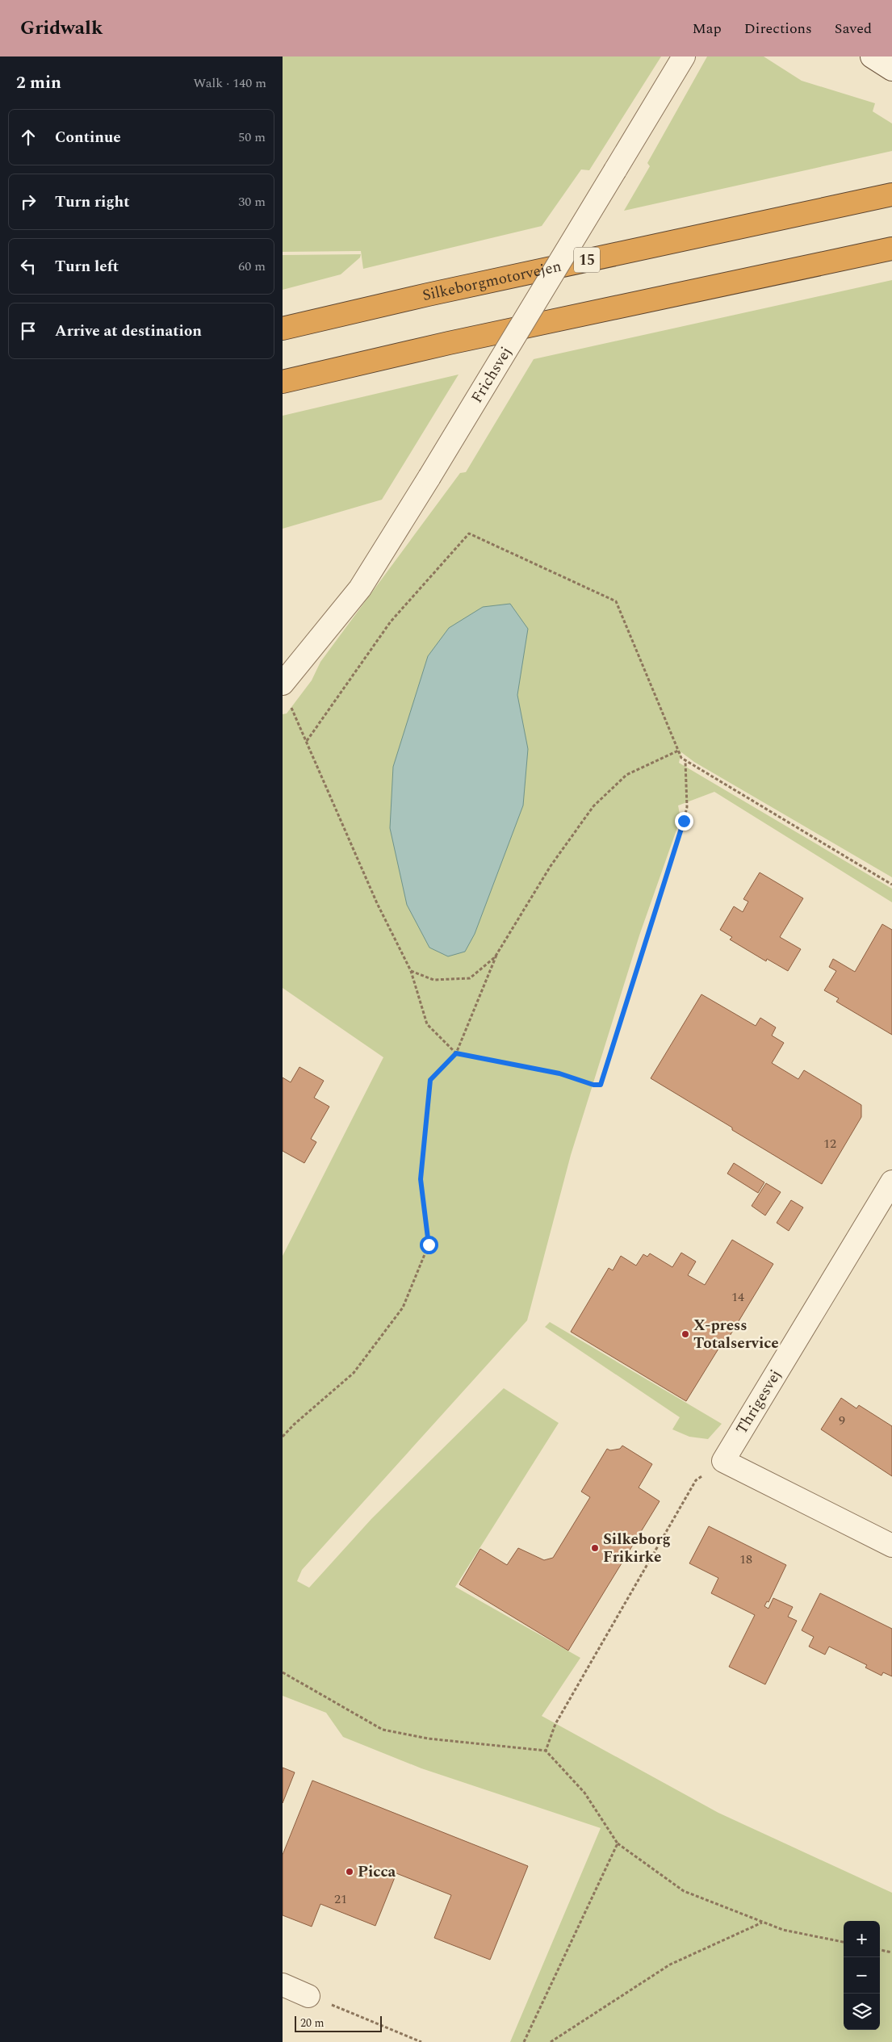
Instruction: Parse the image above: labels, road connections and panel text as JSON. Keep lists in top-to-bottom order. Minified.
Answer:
{"streets":{"highway":["15","Silkeborgmotorvejen"],"street":["Frichsvej","Thrigesvej"]},"places":["X-press Totalservice","Silkeborg Frikirke","Picca"],"house_numbers":["12","14","9","18","21"],"scale_bar":"20 m","page":{"header":"Gridwalk","nav":["Map","Directions","Saved"],"heading":["2 min","Walk · 140 m"],"list":[["Continue","50 m"],["Turn right","30 m"],["Turn left","60 m"],"Arrive at destination"],"map_buttons":["+","−"],"scale":"20 m"}}
